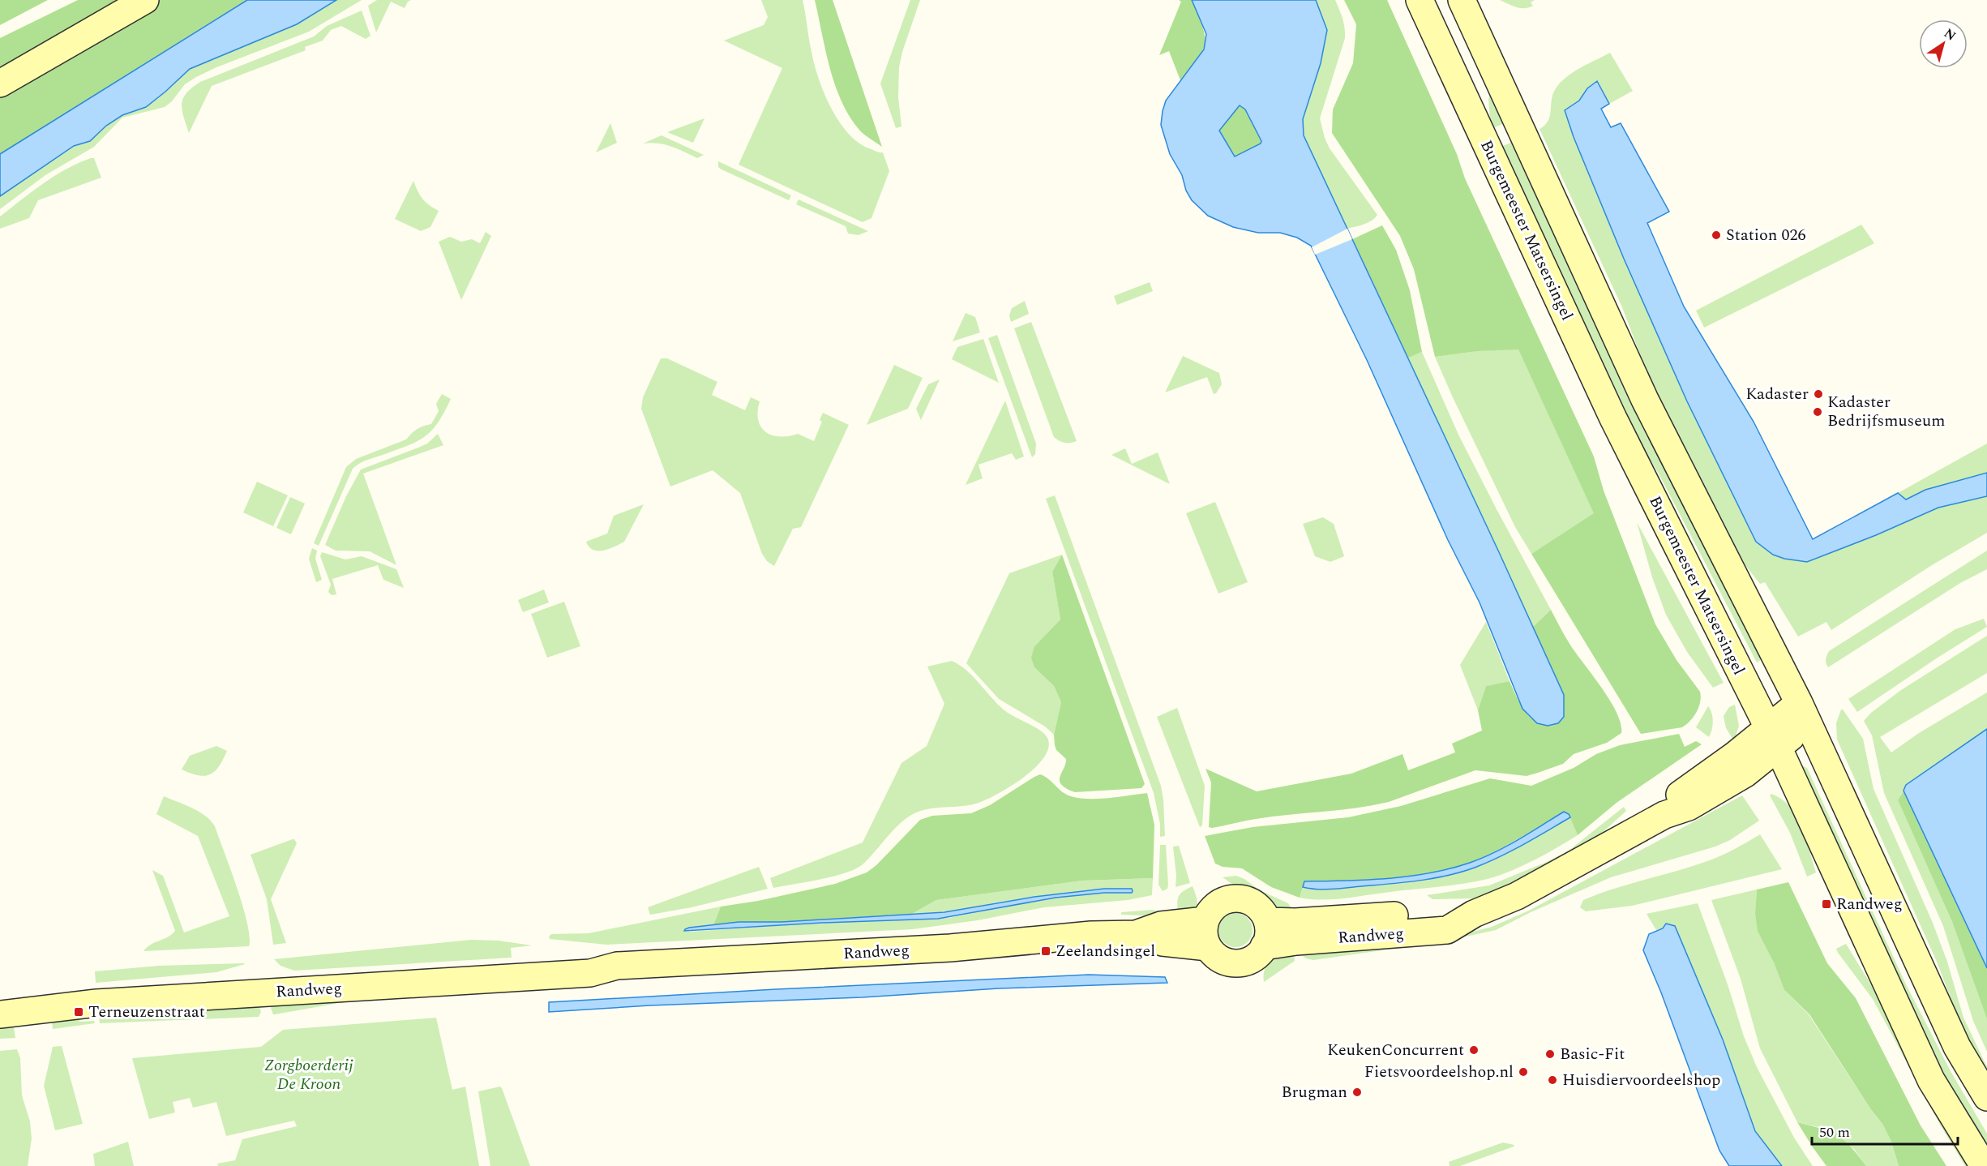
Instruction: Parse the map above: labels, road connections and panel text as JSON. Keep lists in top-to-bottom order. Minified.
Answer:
{"streets":{"street":["Burgemeester Matsersingel","Randweg"]},"crossings":[["Burgemeester Matsersingel","Randweg"]],"parks":["Zorgboerderij De Kroon"],"places":{"other":["Station 026","Kadaster","Kadaster Bedrijfsmuseum","KeukenConcurrent","Basic-Fit","Fietsvoordeelshop.nl","Huisdiervoordeelshop","Brugman"],"transit":["Randweg","Zeelandsingel","Terneuzenstraat"]},"scale_bar":"50 m","north":"top right"}
